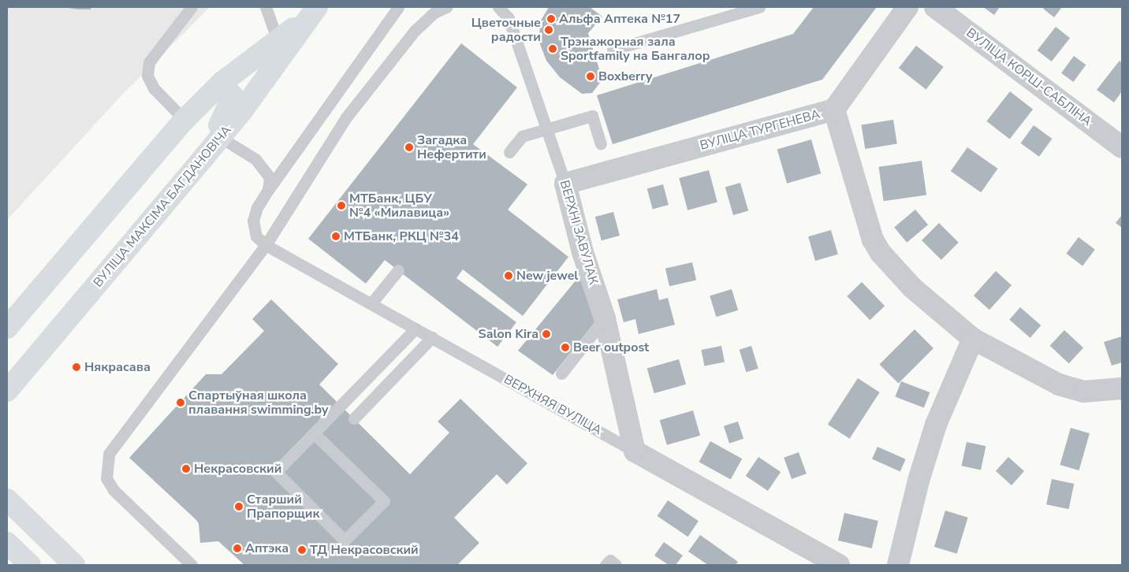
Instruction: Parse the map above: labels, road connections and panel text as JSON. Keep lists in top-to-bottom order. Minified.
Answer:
{"streets":{"main road":["ВУЛІЦА МАКСІМА БАГДАНОВІЧА"],"street":["ВУЛІЦА КОРШ-САБЛІНА","ВУЛІЦА ТУРГЕНЕВА","ВЕРХНІ ЗАВУЛАК","ВЕРХНЯЯ ВУЛІЦА"]},"crossings":[["ВУЛІЦА ТУРГЕНЕВА","ВЕРХНІ ЗАВУЛАК"],["ВЕРХНІ ЗАВУЛАК","ВЕРХНЯЯ ВУЛІЦА"]],"places":["Альфа Аптека №17","Цветочные радости","Трэнажорная зала Sportfamily на Бангалор","Boxberry","Загадка Нефертити","МТБанк, ЦБУ №4 «Милавица»","МТБанк, РКЦ №34","New jewel","Salon Kira","Beer outpost","Някрасава","Спартыўная школа плавання swimming.by","Некрасовский","Старший Прапорщик","Аптэка","ТД Некрасовский"]}
